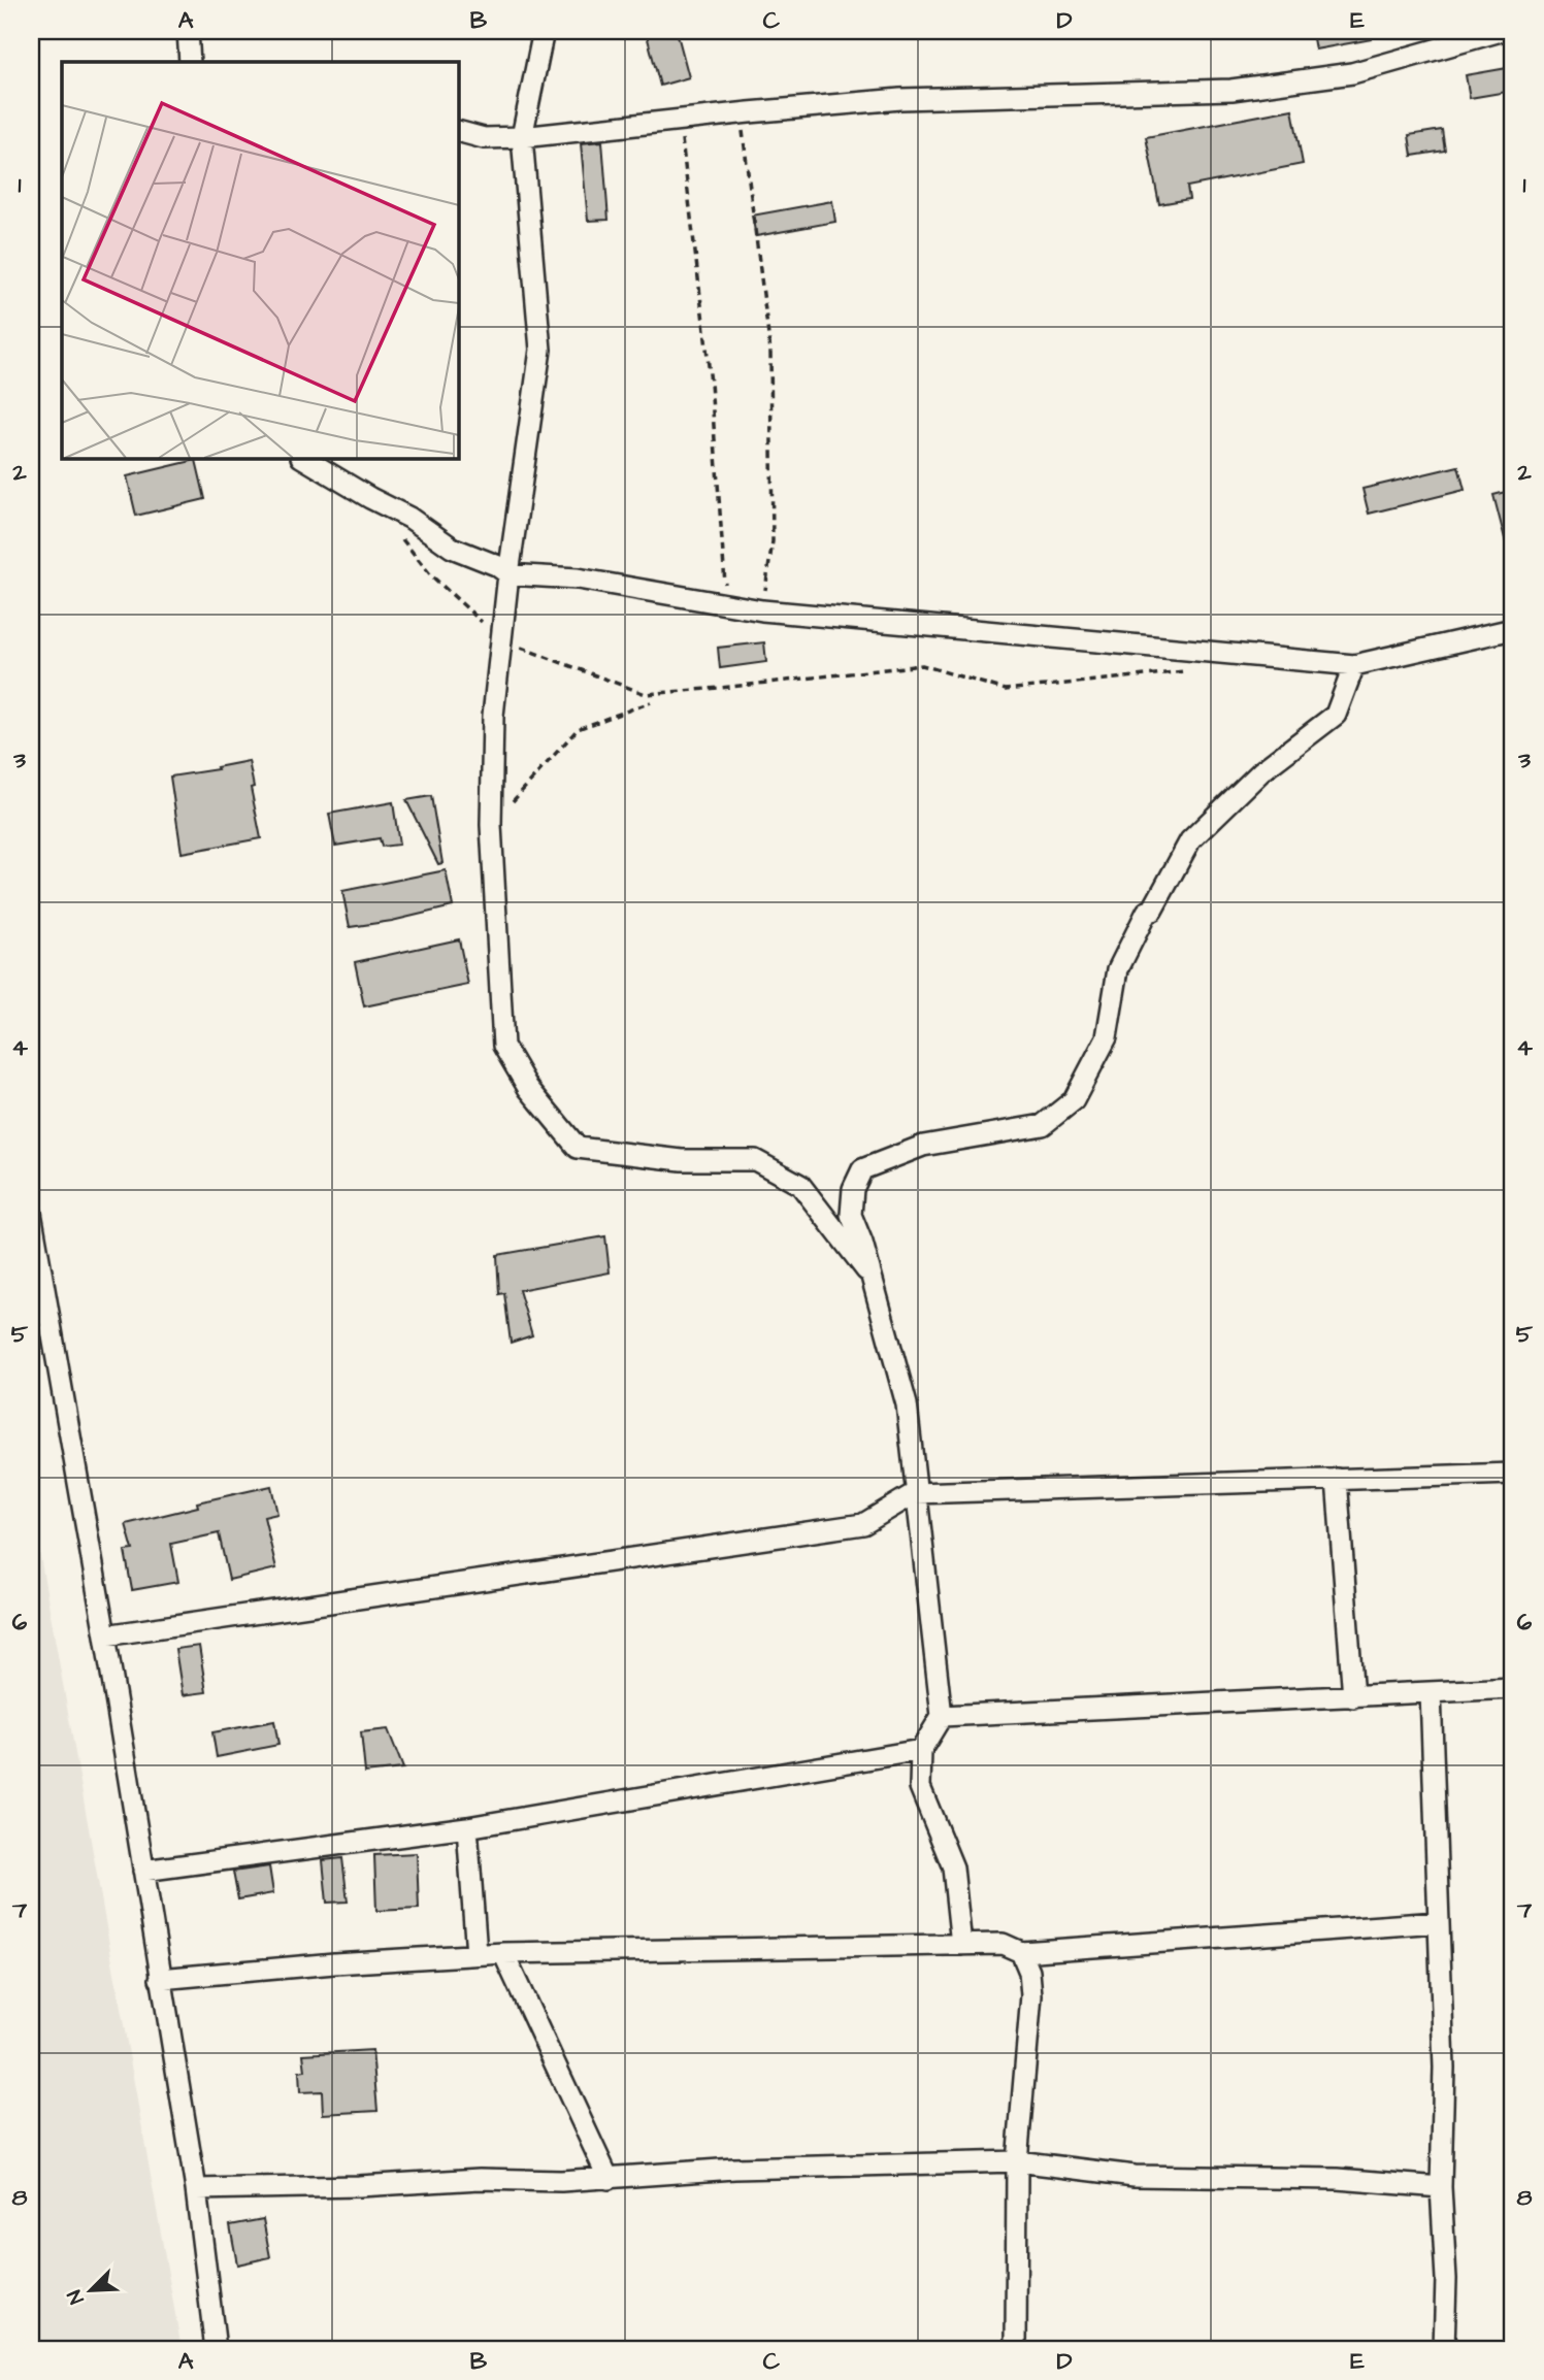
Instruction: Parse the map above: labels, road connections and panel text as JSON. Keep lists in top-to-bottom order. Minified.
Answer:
{"north":"bottom left","grid":{"columns":["A","B","C","D","E"],"rows":["1","2","3","4","5","6","7","8"]}}
